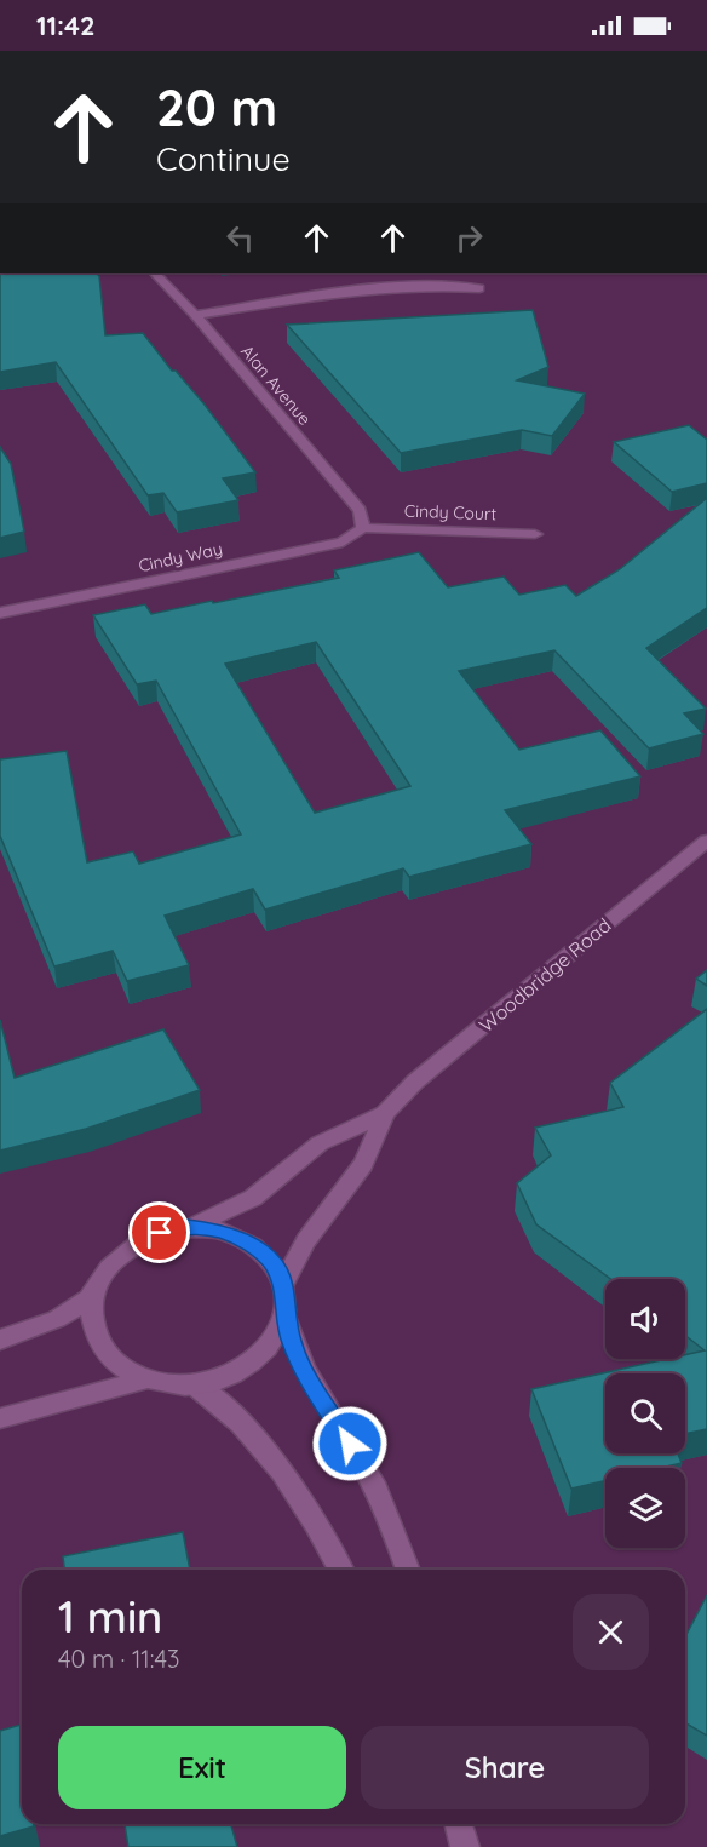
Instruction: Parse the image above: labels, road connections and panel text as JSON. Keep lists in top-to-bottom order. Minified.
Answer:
{"streets":{"street":["Alan Avenue","Cindy Court","Cindy Way","Woodbridge Road"]},"crossings":[["Alan Avenue","Cindy Court"],["Alan Avenue","Cindy Way"],["Cindy Court","Cindy Way"]],"page":{"status":"11:42","turn":["20 m","Continue"],"heading":["1 min","40 m · 11:43"],"buttons":["Exit","Share"]}}
